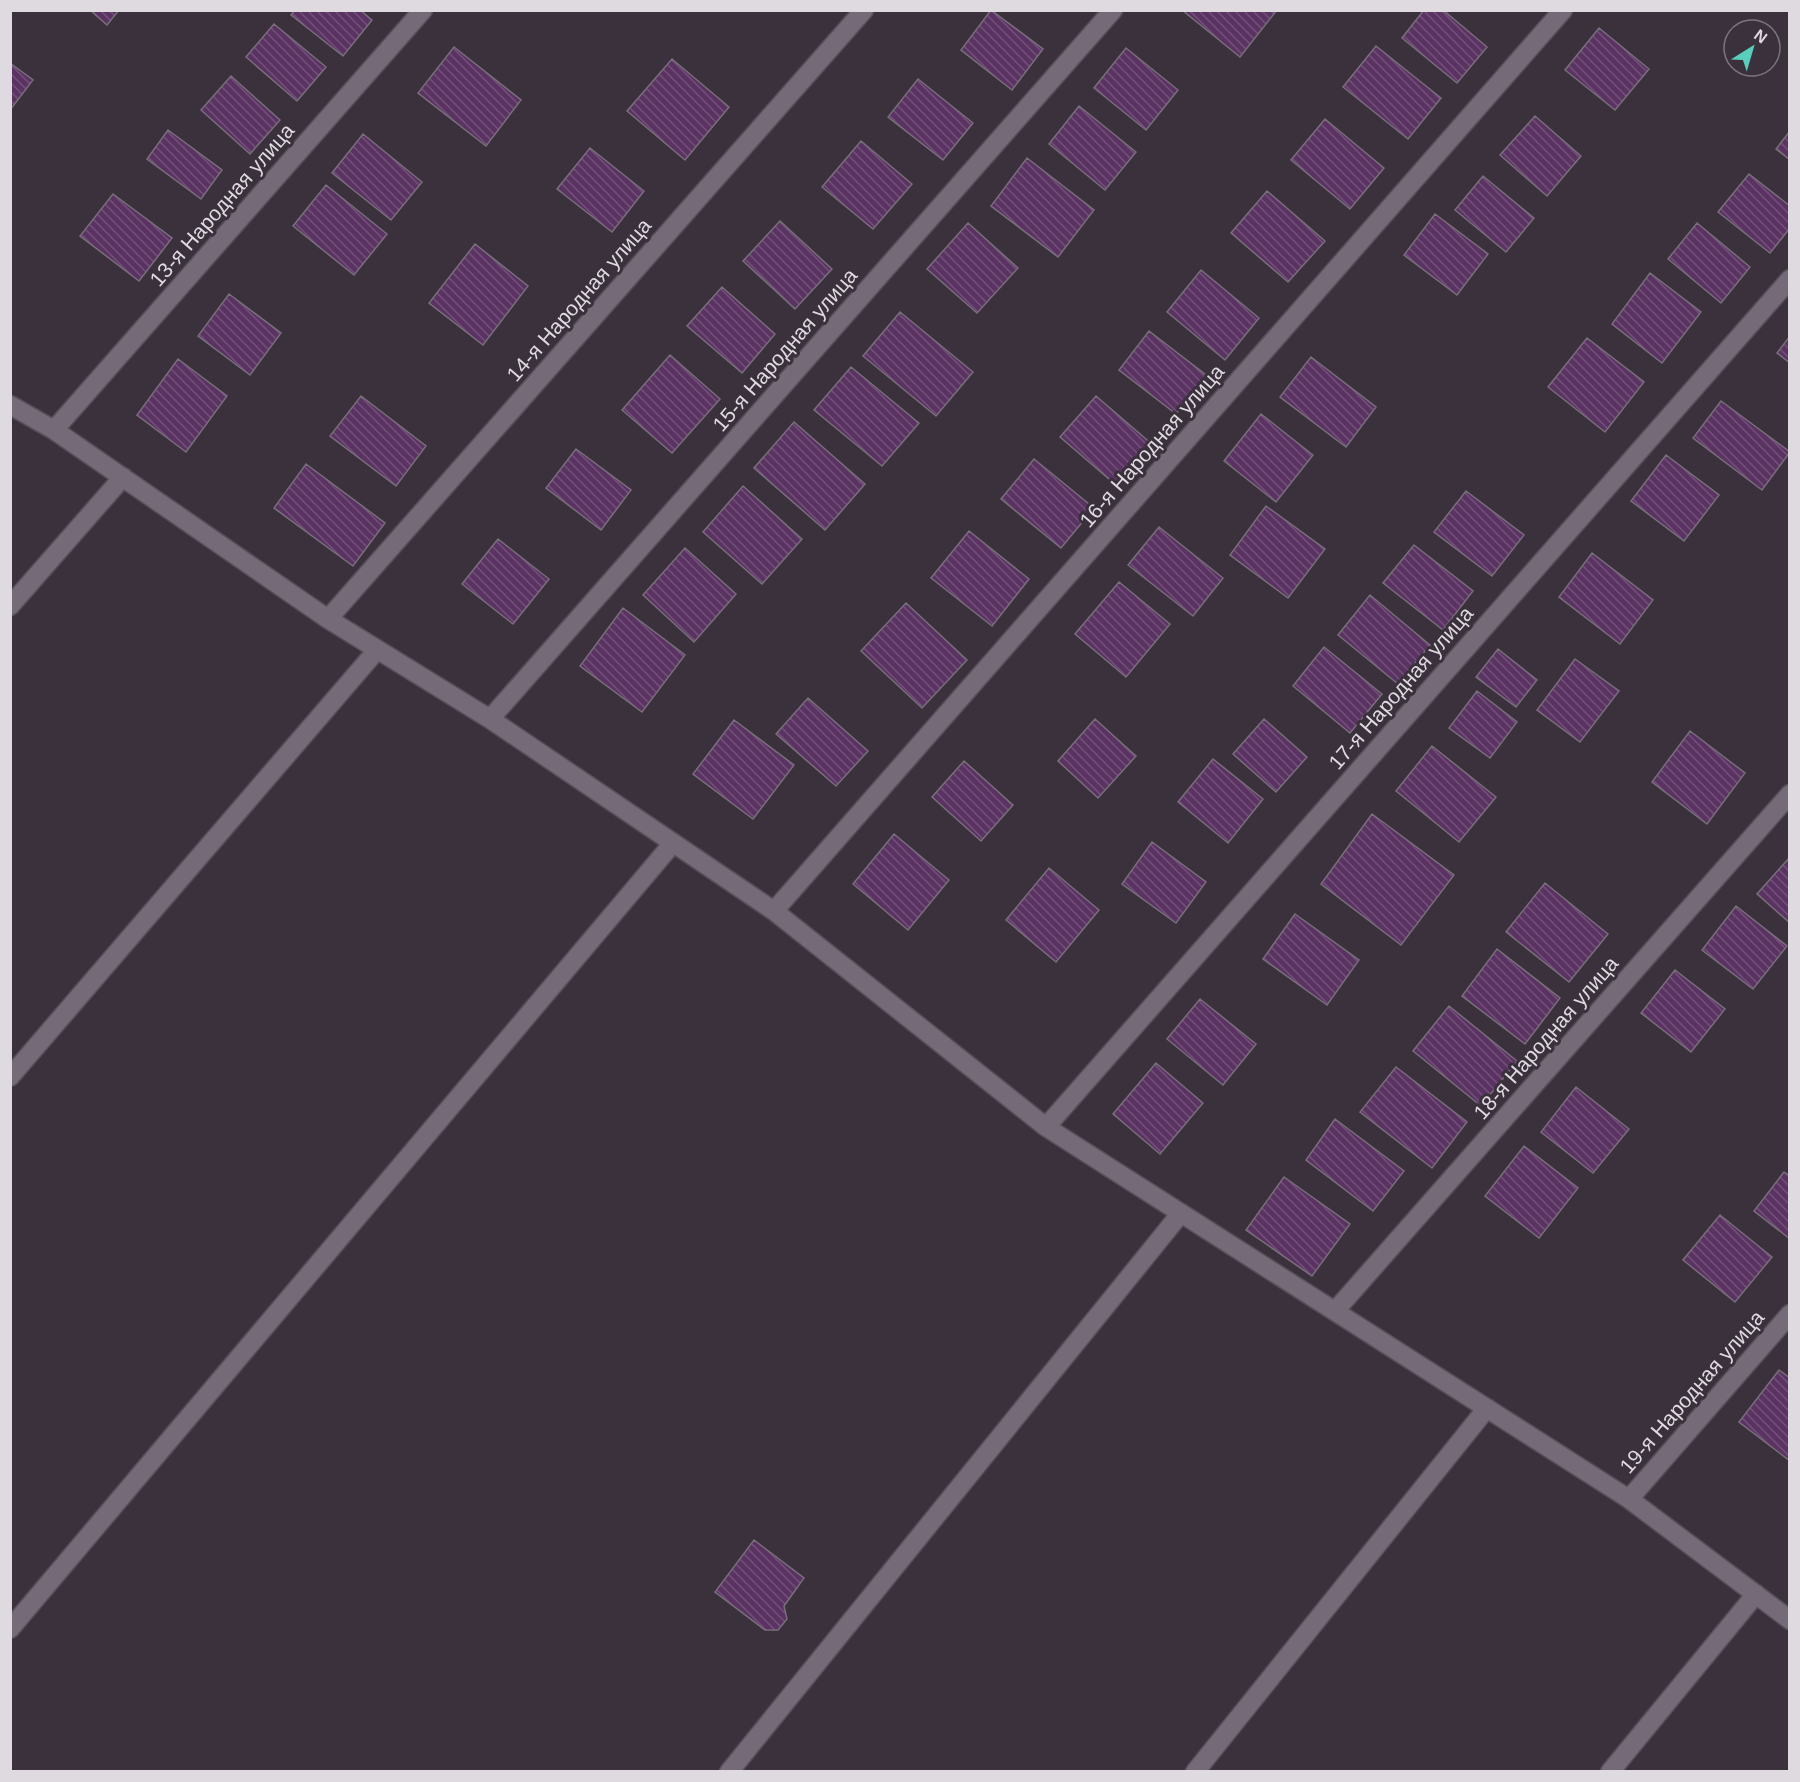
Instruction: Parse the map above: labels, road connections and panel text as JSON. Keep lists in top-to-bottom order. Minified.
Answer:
{"streets":{"street":["13-я Народная улица","14-я Народная улица","15-я Народная улица","16-я Народная улица","17-я Народная улица","18-я Народная улица","19-я Народная улица"]},"north":"top right"}
